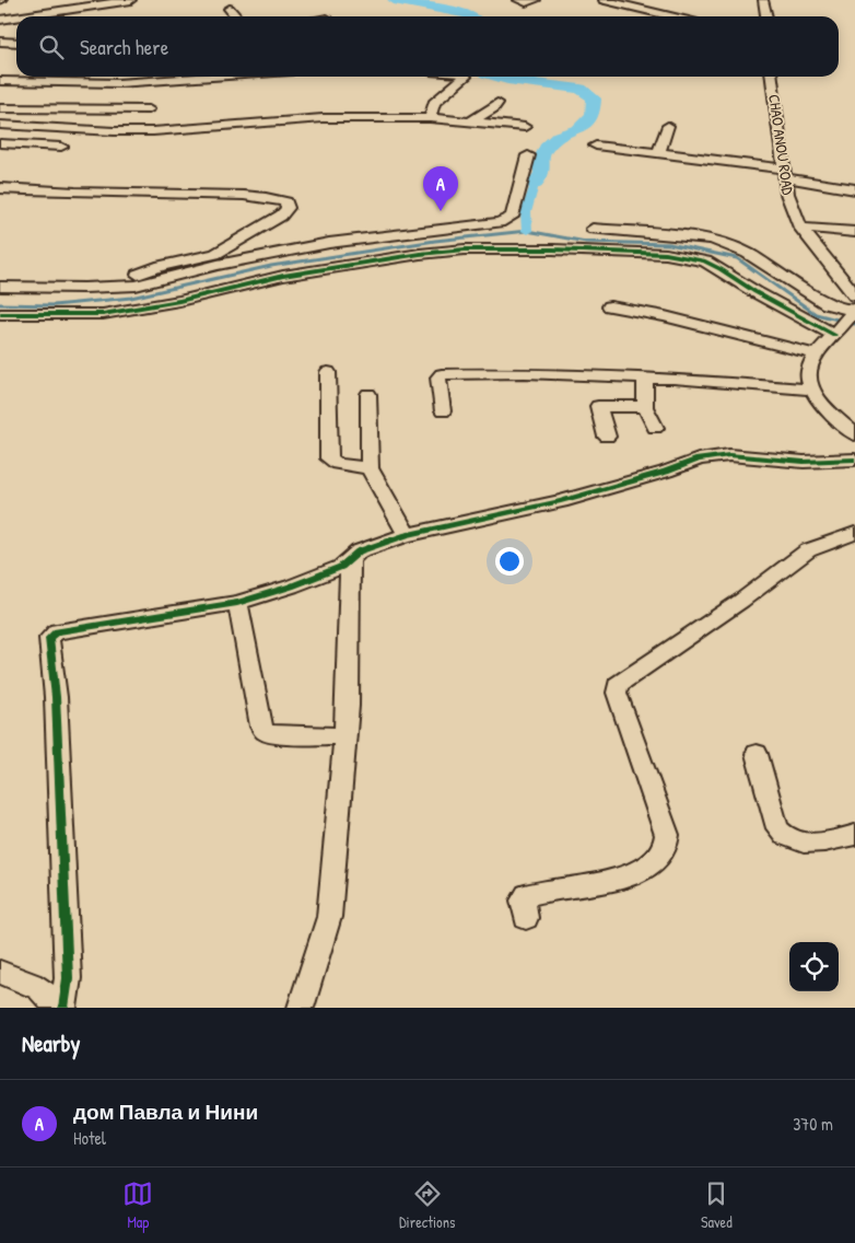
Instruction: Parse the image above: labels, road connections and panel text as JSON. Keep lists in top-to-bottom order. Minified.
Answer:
{"streets":{"street":["CHAO ANOU ROAD"]},"page":{"search":"Search here","pins":"A","heading":"Nearby","list":[{"mark":"A","name":"дом Павла и Нини","note":"Hotel","value":"370 m"}],"nav":["Map","Directions","Saved"]}}
